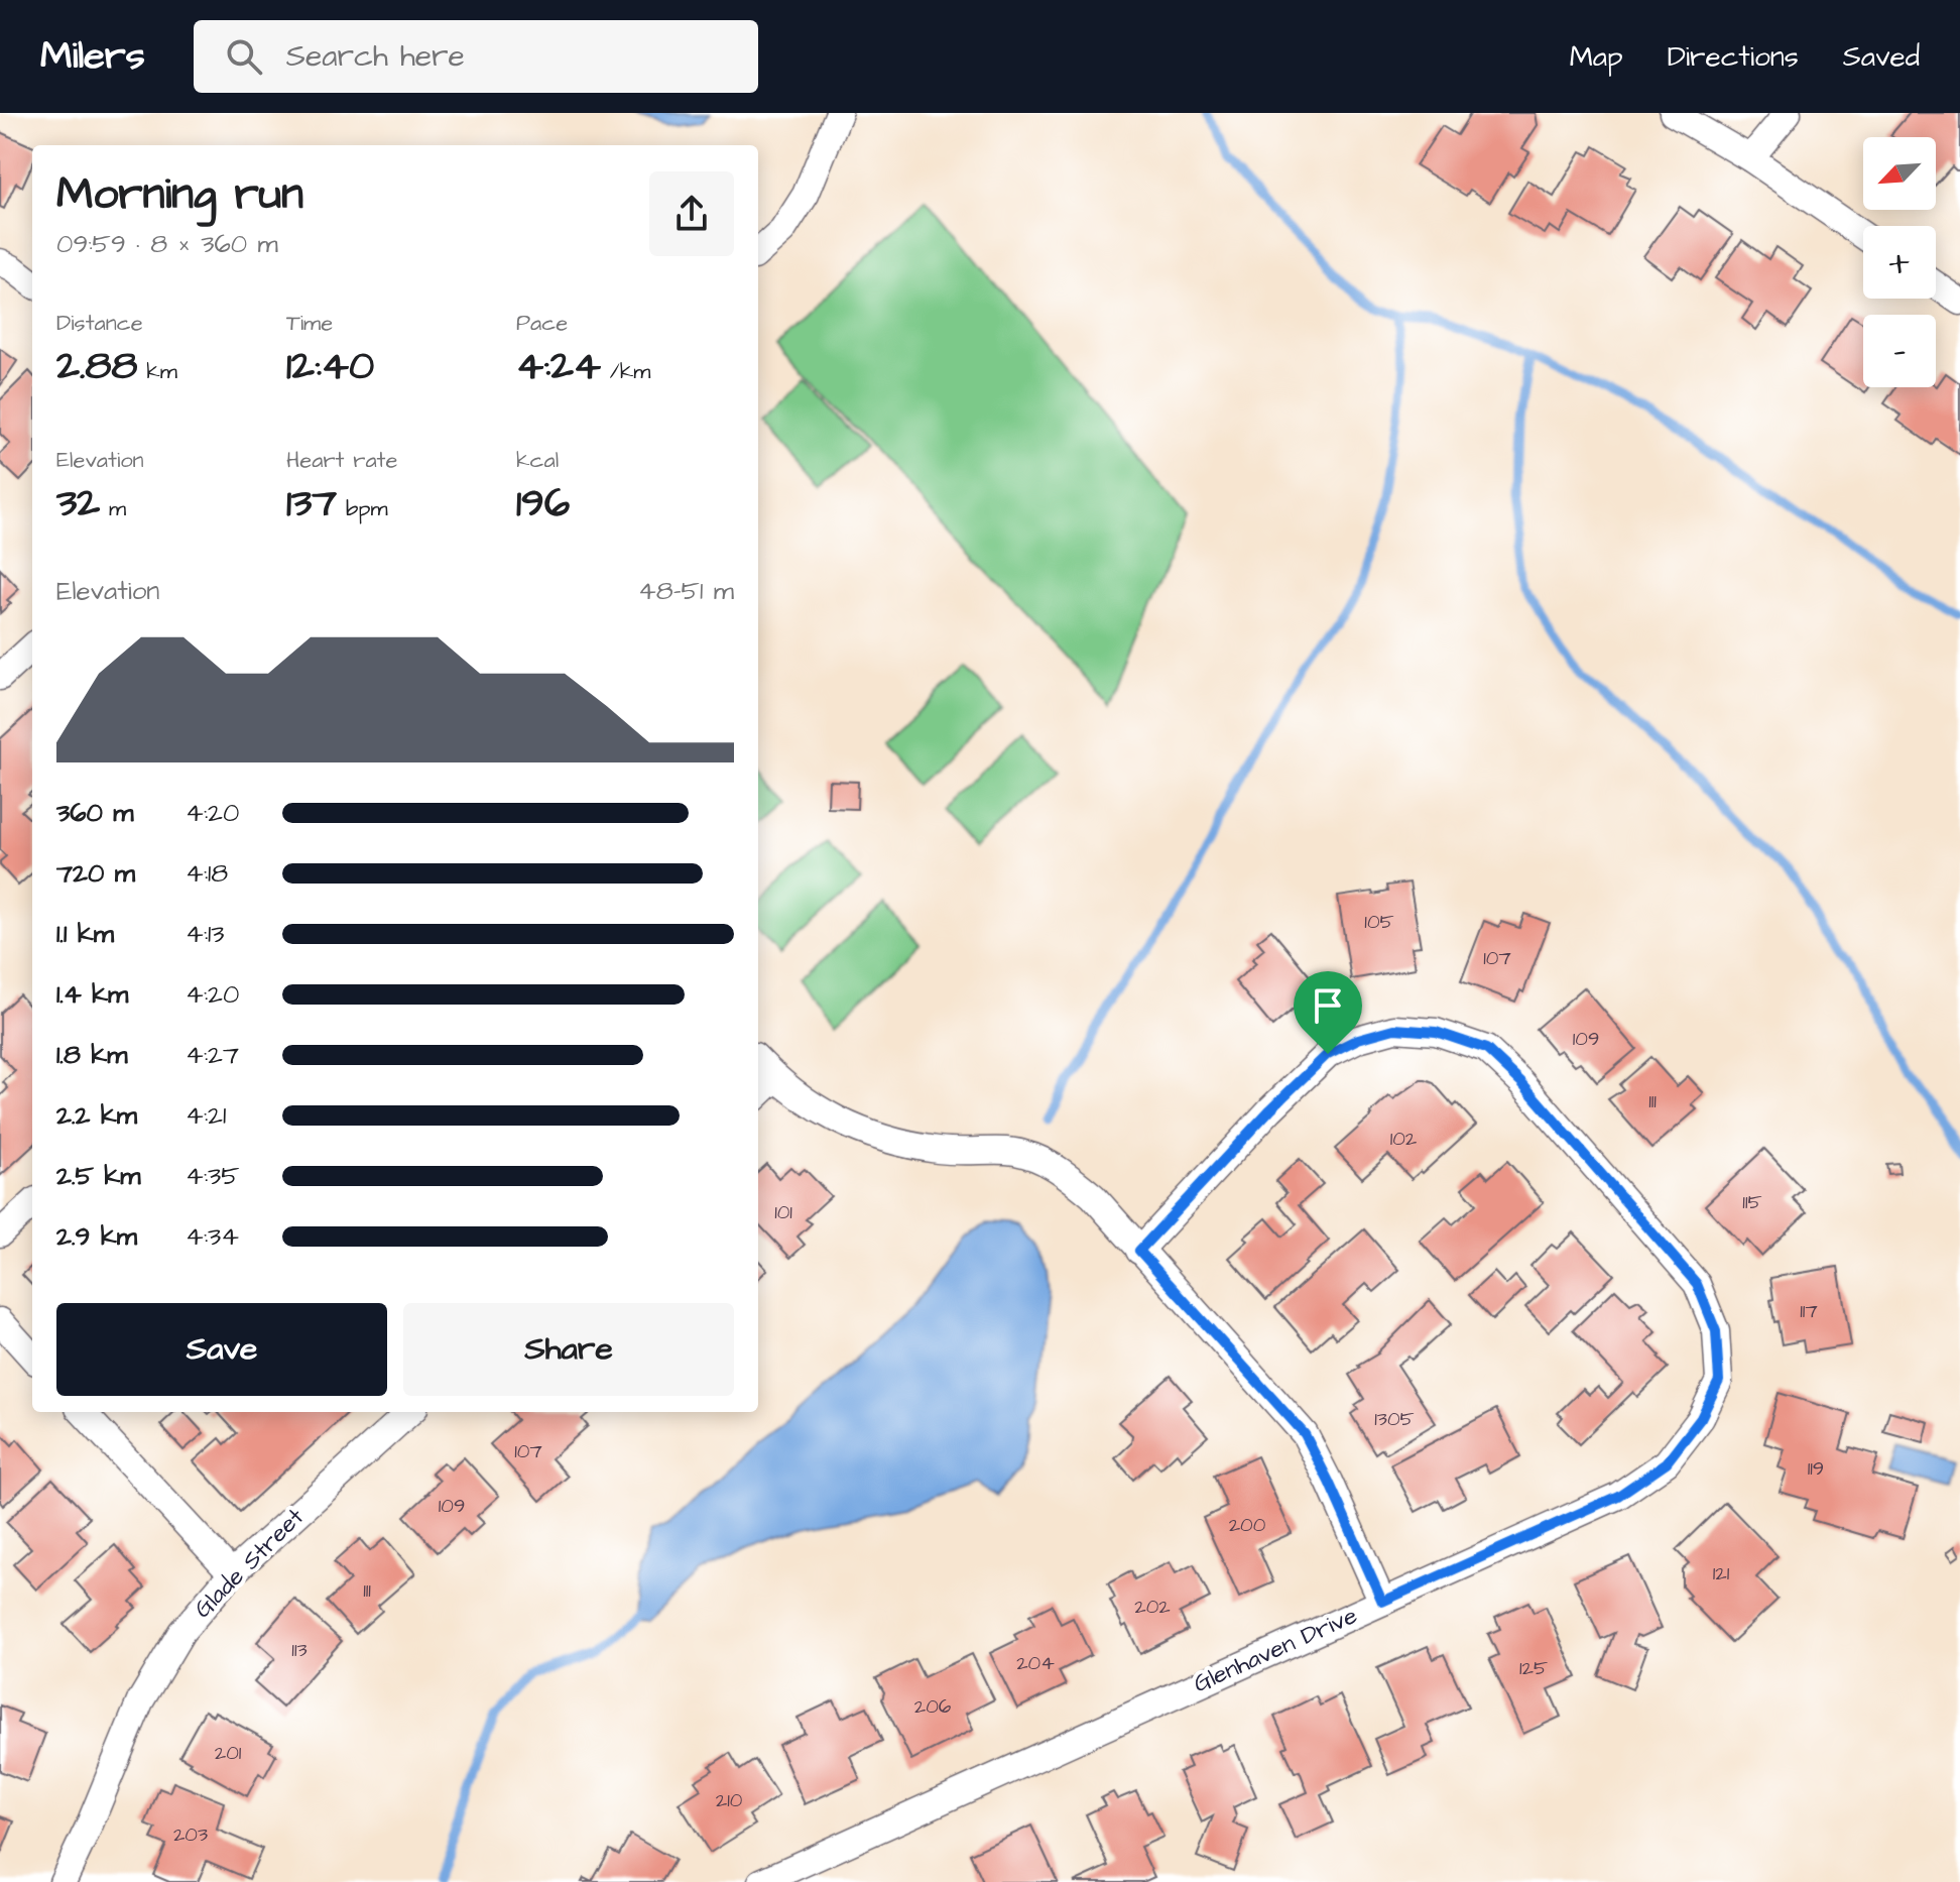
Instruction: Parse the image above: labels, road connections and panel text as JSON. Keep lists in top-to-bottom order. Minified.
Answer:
{"streets":{"street":["Glade Street","Glenhaven Drive"]},"house_numbers":["105","107","109","111","102","115","101","117","1305","107","119","109","200","121","111","202","113","204","125","206","201","210","203"],"north":"bottom left","page":{"header":"Milers","search":"Search here","nav":["Map","Directions","Saved"],"map_buttons":["+","−"],"heading":["Morning run","09:59 · 8 × 360 m"],"stats":[["Distance","2.88 km"],["Time","12:40"],["Pace","4:24 /km"],["Elevation","32 m"],["Heart rate","137 bpm"],["kcal","196"]],"chart":["Elevation","48–51 m"],"list":[{"name":"360 m","note":"4:20"},{"name":"720 m","note":"4:18"},{"name":"1.1 km","note":"4:13"},{"name":"1.4 km","note":"4:20"},{"name":"1.8 km","note":"4:27"},{"name":"2.2 km","note":"4:21"},{"name":"2.5 km","note":"4:35"},{"name":"2.9 km","note":"4:34"}],"buttons":["Save","Share"]}}
